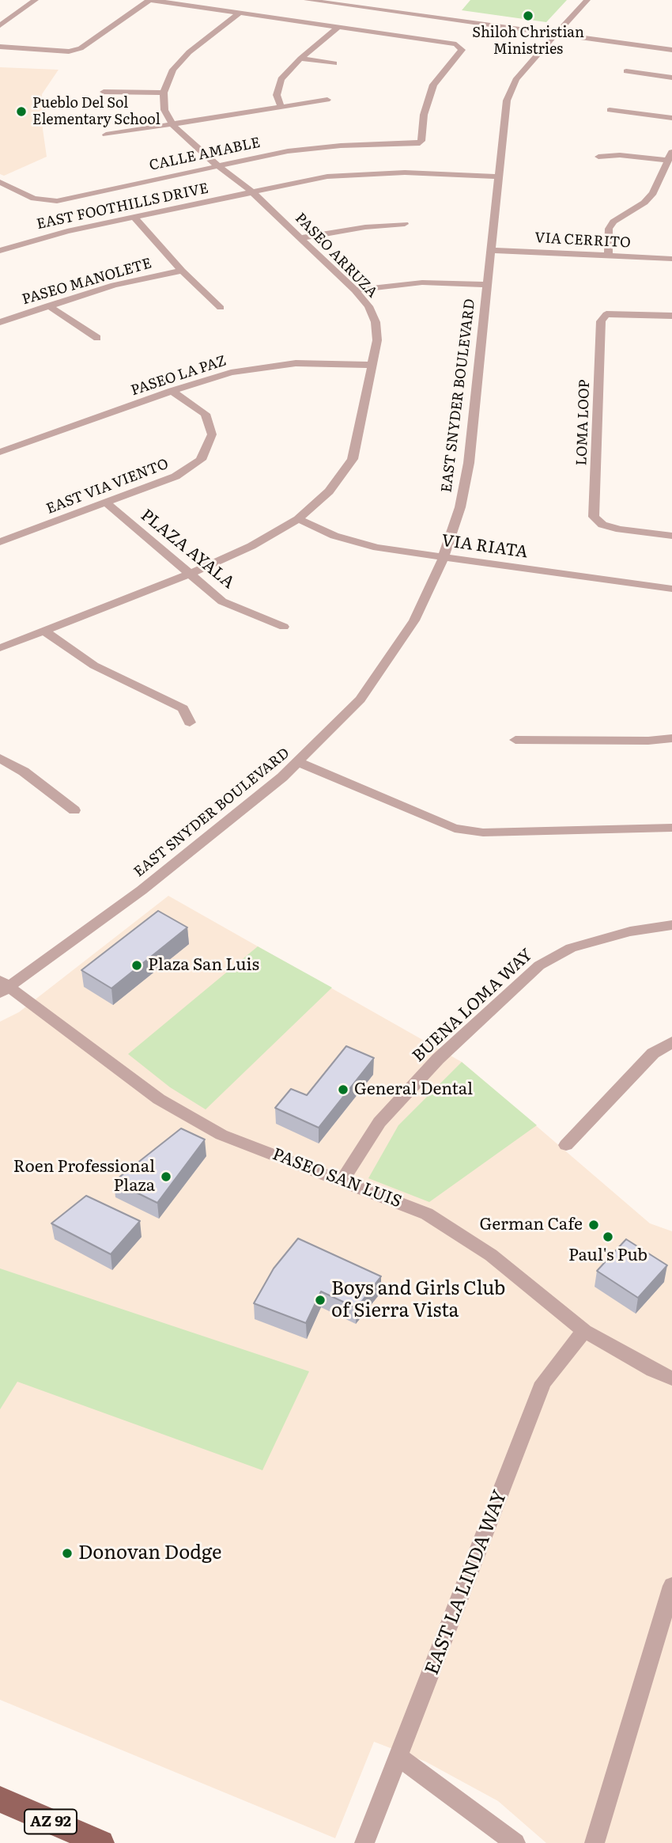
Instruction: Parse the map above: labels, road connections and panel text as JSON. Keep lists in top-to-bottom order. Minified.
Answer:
{"streets":{"main road":["AZ 92"],"street":["CALLE AMABLE","EAST FOOTHILLS DRIVE","VIA CERRITO","PASEO ARRUZA","PASEO MANOLETE","PASEO LA PAZ","EAST SNYDER BOULEVARD","LOMA LOOP","EAST VIA VIENTO","VIA RIATA","PLAZA AYALA","BUENA LOMA WAY","PASEO SAN LUIS","EAST LA LINDA WAY"]},"crossings":[["CALLE AMABLE","PASEO ARRUZA"],["EAST FOOTHILLS DRIVE","PASEO ARRUZA"],["EAST FOOTHILLS DRIVE","EAST SNYDER BOULEVARD"],["VIA CERRITO","EAST SNYDER BOULEVARD"],["PASEO ARRUZA","PASEO LA PAZ"],["PASEO ARRUZA","VIA RIATA"],["PASEO ARRUZA","PLAZA AYALA"],["PASEO LA PAZ","EAST VIA VIENTO"],["EAST SNYDER BOULEVARD","VIA RIATA"],["EAST SNYDER BOULEVARD","PASEO SAN LUIS"],["EAST VIA VIENTO","PLAZA AYALA"],["BUENA LOMA WAY","PASEO SAN LUIS"],["PASEO SAN LUIS","EAST LA LINDA WAY"]],"places":["Shiloh Christian Ministries","Pueblo Del Sol Elementary School","Plaza San Luis","General Dental","Roen Professional Plaza","German Cafe","Paul's Pub","Boys and Girls Club of Sierra Vista","Donovan Dodge"]}
